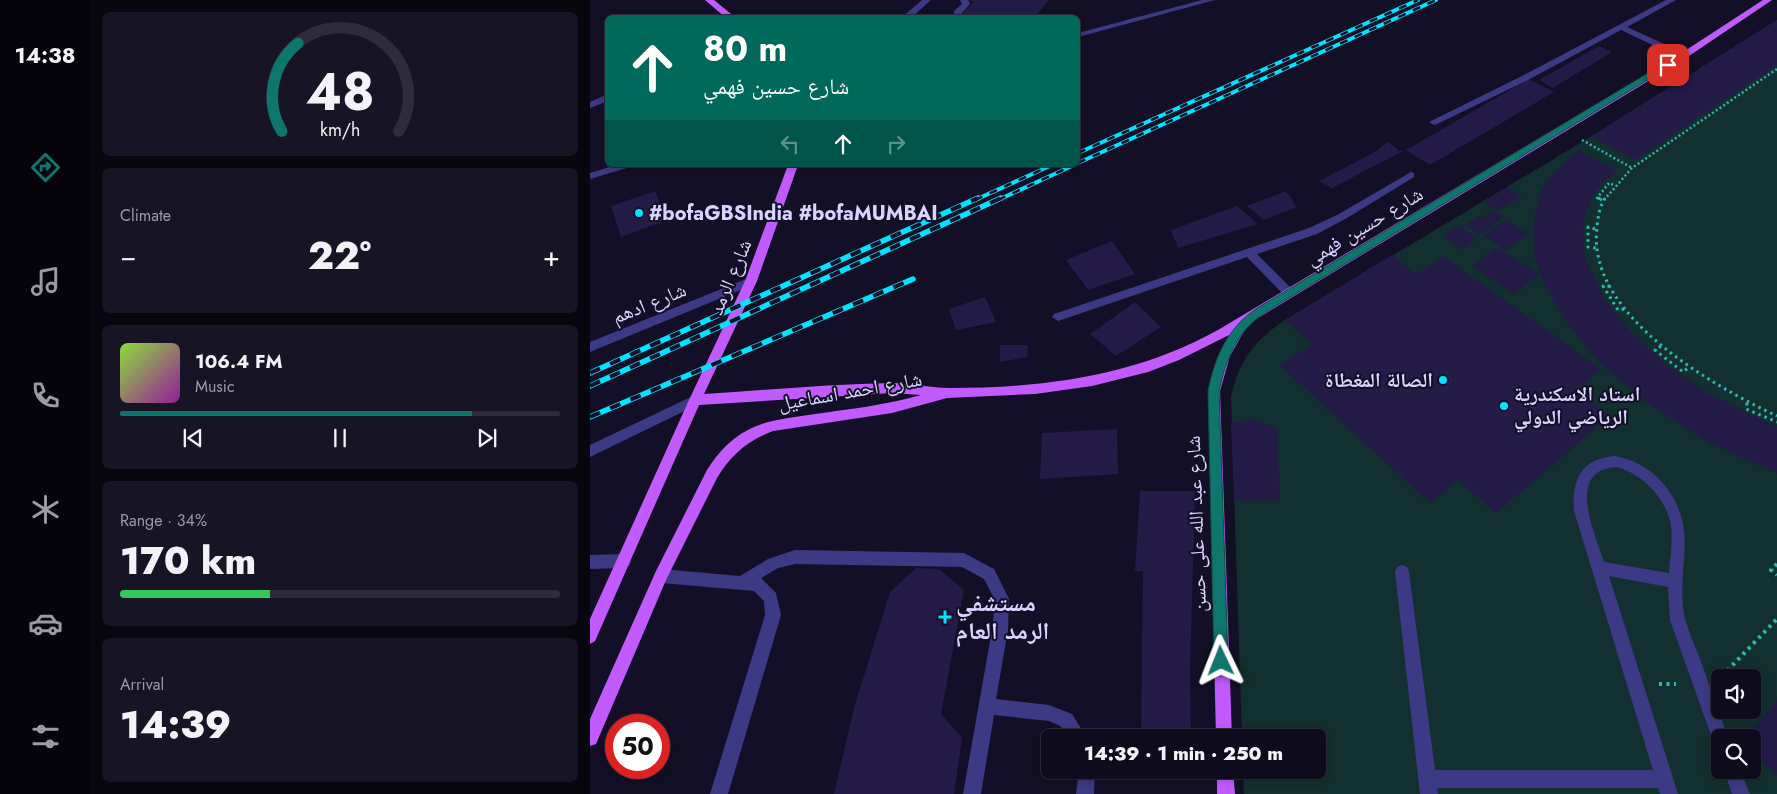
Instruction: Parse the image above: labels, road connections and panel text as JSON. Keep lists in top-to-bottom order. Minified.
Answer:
{"streets":{"main road":["شارع حسين فهمي","شارع الرمد","شارع احمد اسماعيل","شارع عبد الله على حسن"],"street":["شارع ادهم"]},"crossings":[["شارع حسين فهمي","شارع احمد اسماعيل"],["شارع حسين فهمي","شارع عبد الله على حسن"],["شارع الرمد","شارع ادهم"],["شارع الرمد","شارع احمد اسماعيل"]],"places":{"other":["#bofaGBSIndia #bofaMUMBAI","الصالة المغطاة","استاد الاسكندرية الرياضي الدولي"],"health":["مستشفي الرمد العام"]},"page":{"tabs":"14:38","turn":["80 m","شارع حسين فهمي"],"tile":["Climate",["Range · 34%","170 km"],["Arrival","14:39"]],"heat":["−","22°","+"],"song":["106.4 FM","Music"],"limit":"50","trip":"14:39 · 1 min · 250 m","gauge":["48","km/h"]}}
